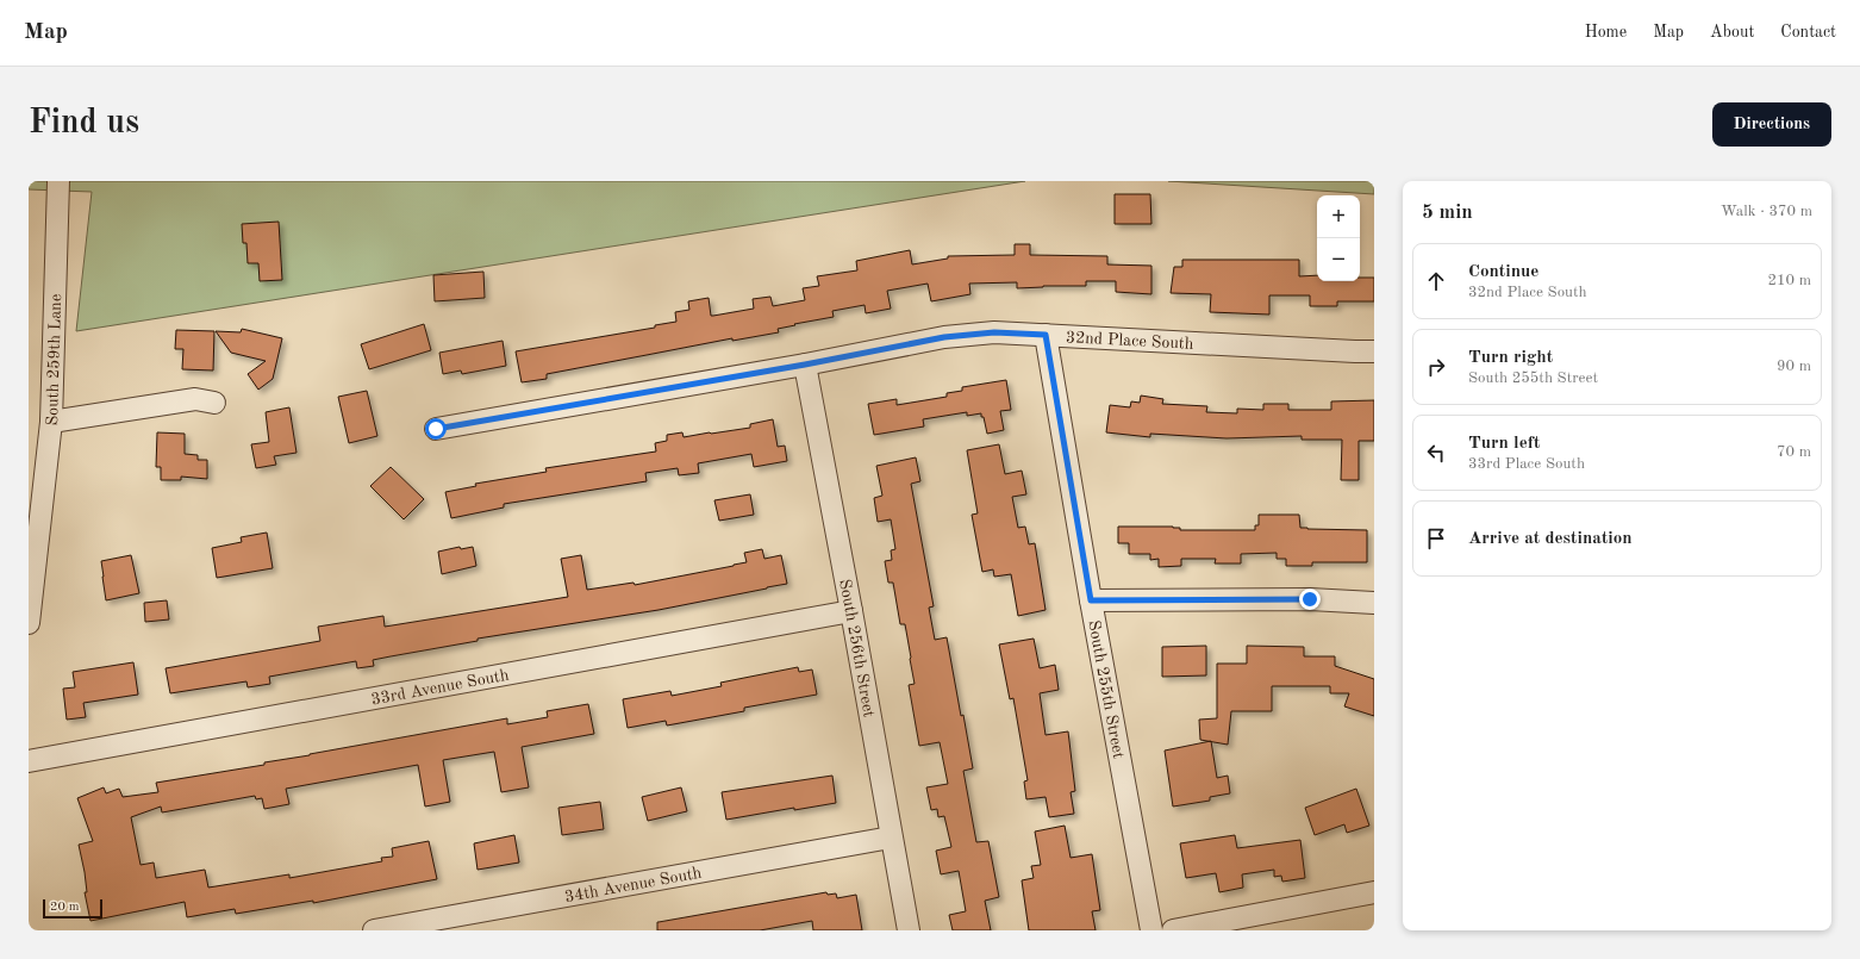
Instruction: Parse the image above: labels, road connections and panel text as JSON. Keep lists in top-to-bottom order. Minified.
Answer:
{"streets":{"street":["32nd Place South","South 259th Lane","South 256th Street","33rd Avenue South","South 255th Street","34th Avenue South"]},"crossings":[["32nd Place South","South 256th Street"],["32nd Place South","South 255th Street"],["South 256th Street","33rd Avenue South"],["South 256th Street","34th Avenue South"]],"scale_bar":"20 m","page":{"header":"Map","nav":["Home","Map","About","Contact"],"buttons":"Directions","title":"Find us","heading":["5 min","Walk · 370 m"],"map_buttons":["+","−"],"list":[["Continue","32nd Place South","210 m"],["Turn right","South 255th Street","90 m"],["Turn left","33rd Place South","70 m"],"Arrive at destination"],"scale":"20 m"}}
